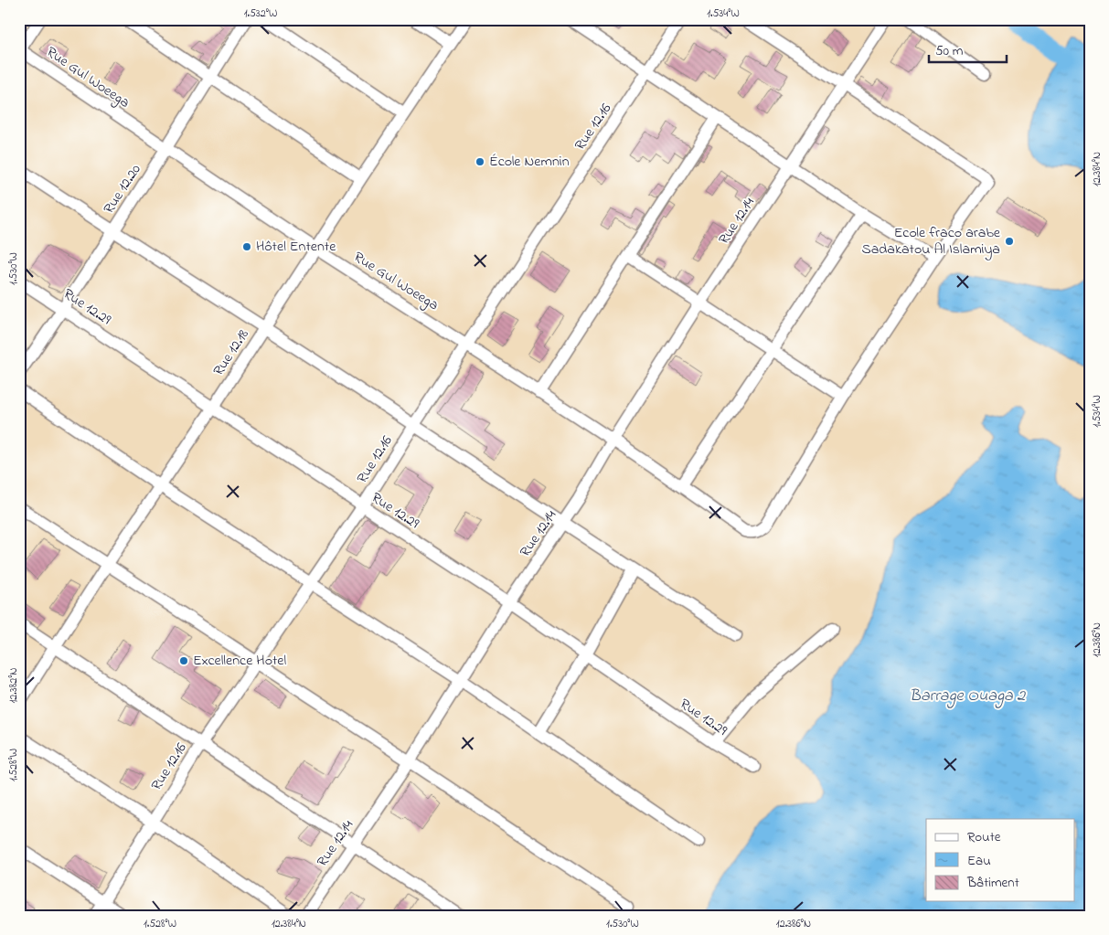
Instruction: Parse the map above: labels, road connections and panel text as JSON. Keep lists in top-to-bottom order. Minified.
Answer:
{"streets":{"street":["Rue Gul Woeega","Rue 12.16","Rue 12.20","Rue 12.14","Rue 12.29","Rue 12.18"]},"crossings":[["Rue Gul Woeega","Rue 12.16"],["Rue Gul Woeega","Rue 12.20"],["Rue Gul Woeega","Rue 12.14"],["Rue Gul Woeega","Rue 12.18"],["Rue 12.16","Rue 12.29"],["Rue 12.20","Rue 12.29"],["Rue 12.14","Rue 12.29"],["Rue 12.29","Rue 12.18"]],"water":["Barrage Ouaga 2"],"places":["École Nemnin","Ecole fraco arabe Sadakatou Al Islamiya","Hôtel Entente","Excellence Hotel"],"legend":["Route","Eau","Bâtiment"],"scale_bar":"50 m","coordinates":["1.532°W","1.534°W","12.384°N","1.530°W","12.386°N","12.382°N","1.528°W"]}
